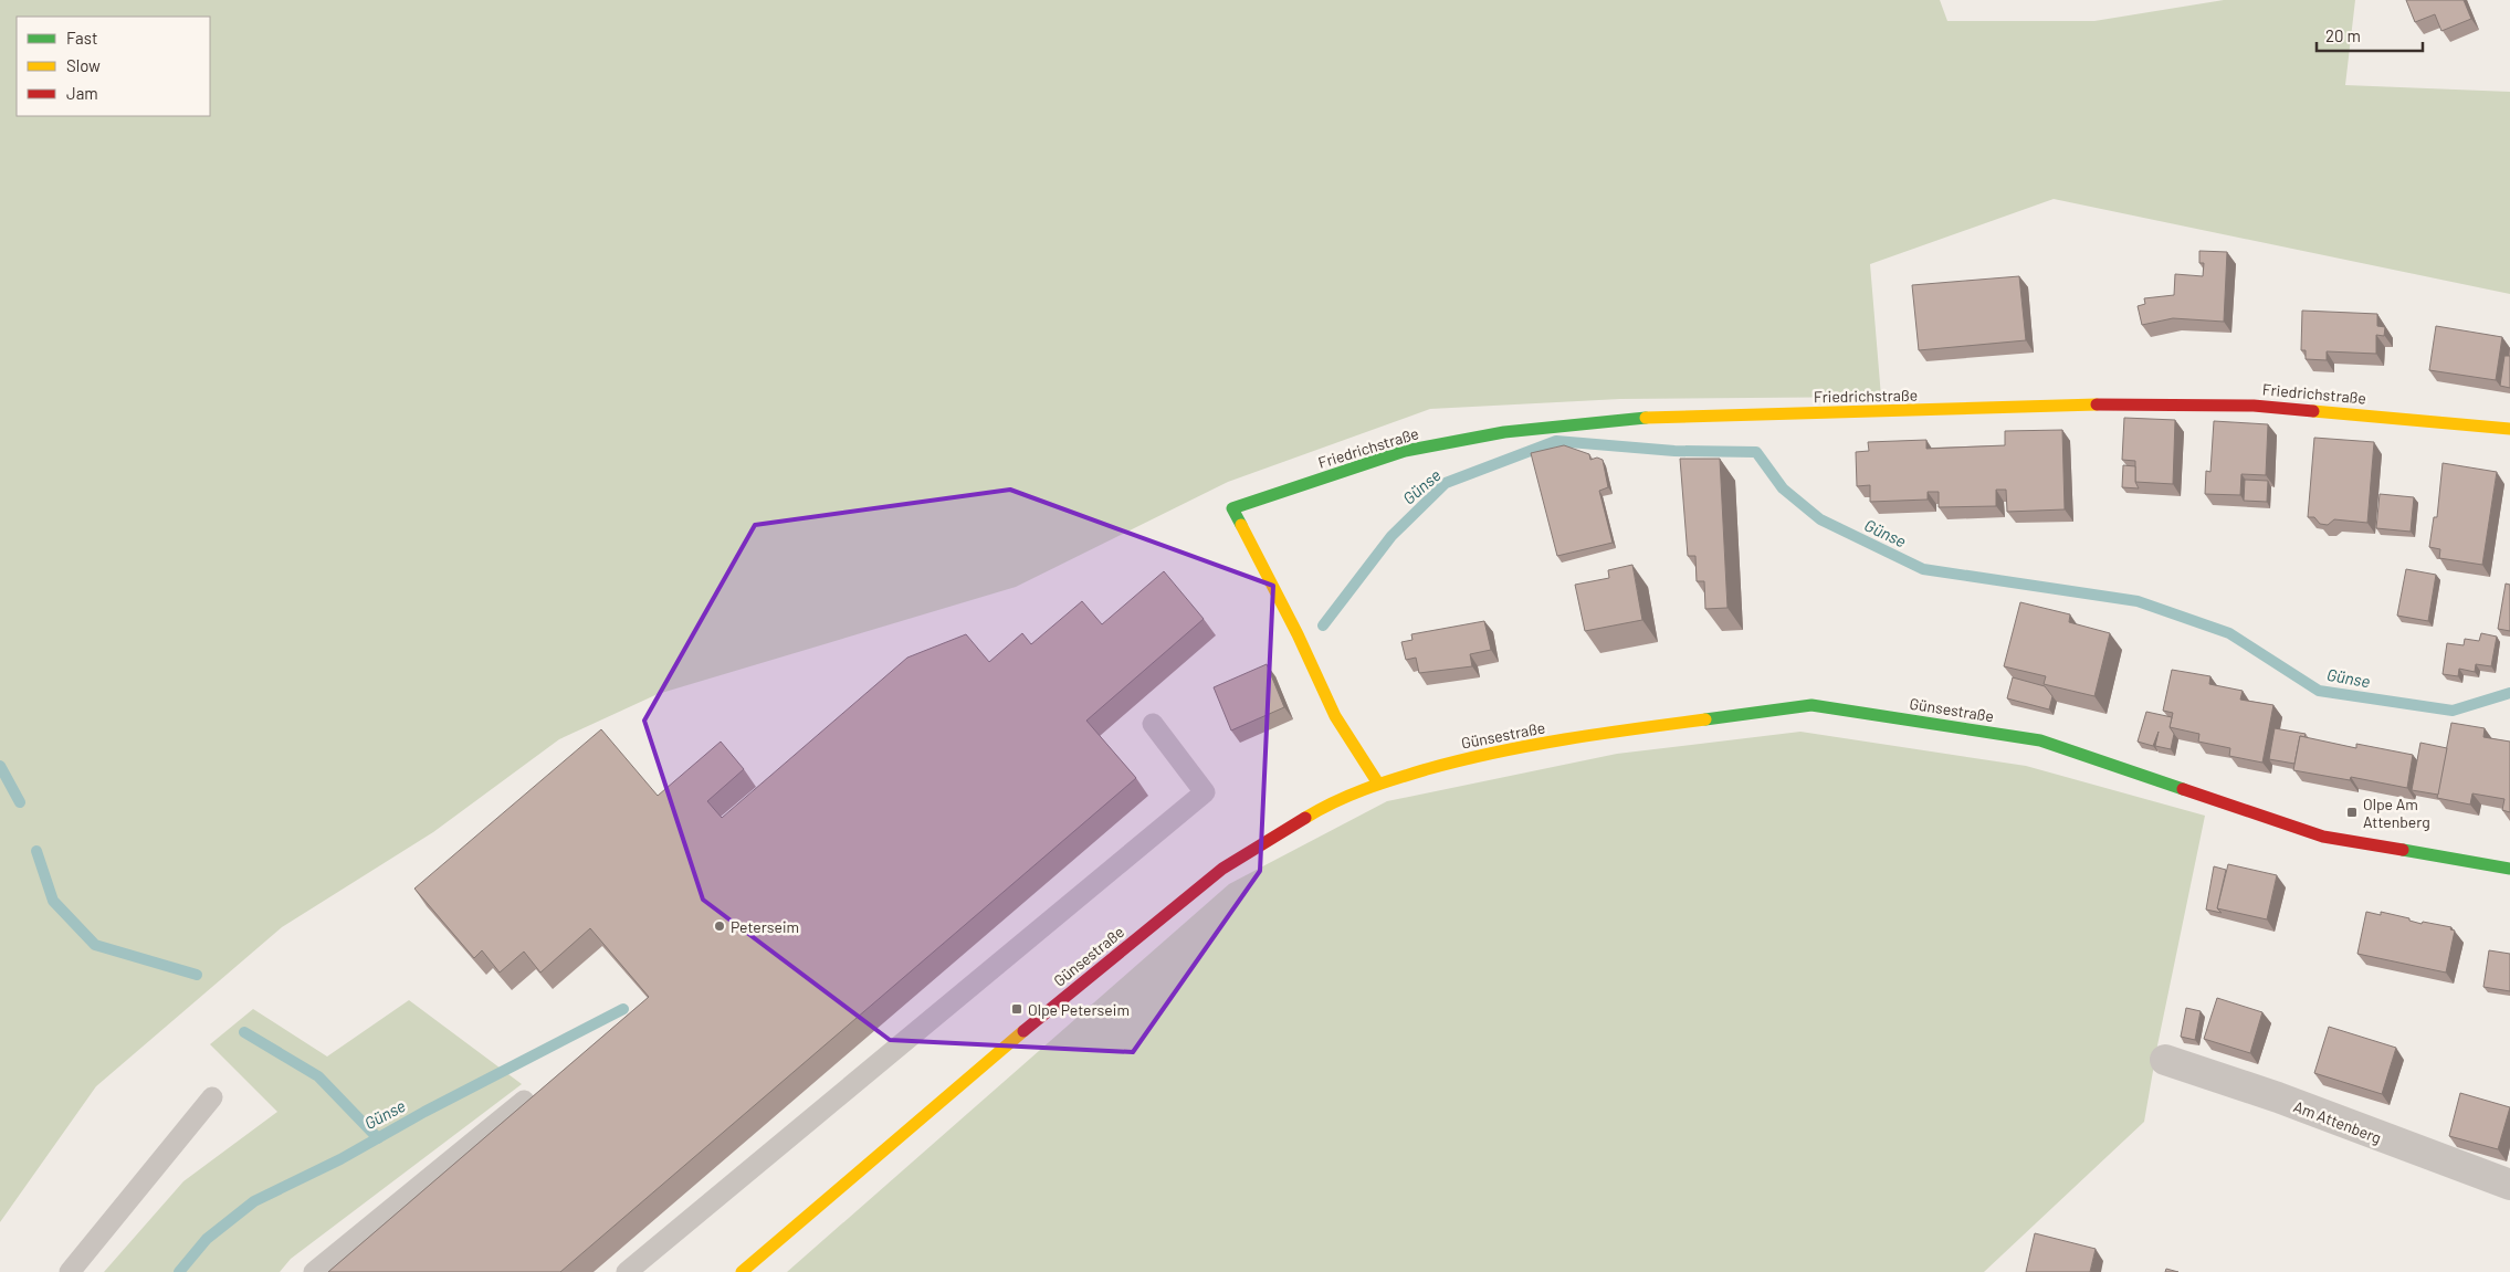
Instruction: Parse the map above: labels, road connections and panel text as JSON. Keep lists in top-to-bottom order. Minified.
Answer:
{"streets":{"street":["Friedrichstraße","Günsestraße","Am Attenberg"]},"crossings":[["Friedrichstraße","Günsestraße"]],"water":["Günse"],"places":{"transit":["Olpe Am Attenberg","Olpe Peterseim"],"other":["Peterseim"]},"legend":["Fast","Slow","Jam"],"scale_bar":"20 m"}
